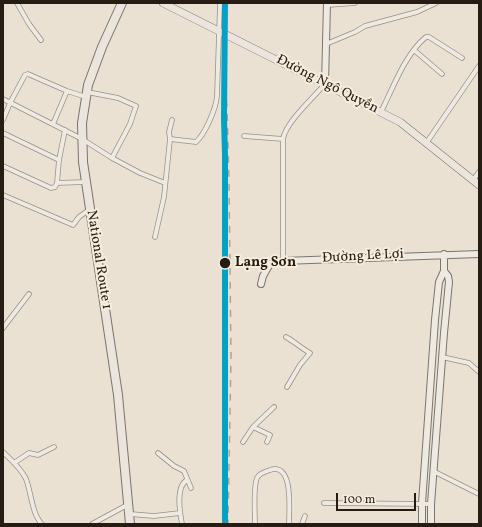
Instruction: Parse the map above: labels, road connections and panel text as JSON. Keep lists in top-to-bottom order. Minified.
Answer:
{"streets":{"highway":["National Route 1"],"main road":["Đường Ngô Quyền"],"street":["Đường Lê Lợi"]},"places":["Lạng Sơn"],"scale_bar":"100 m"}
